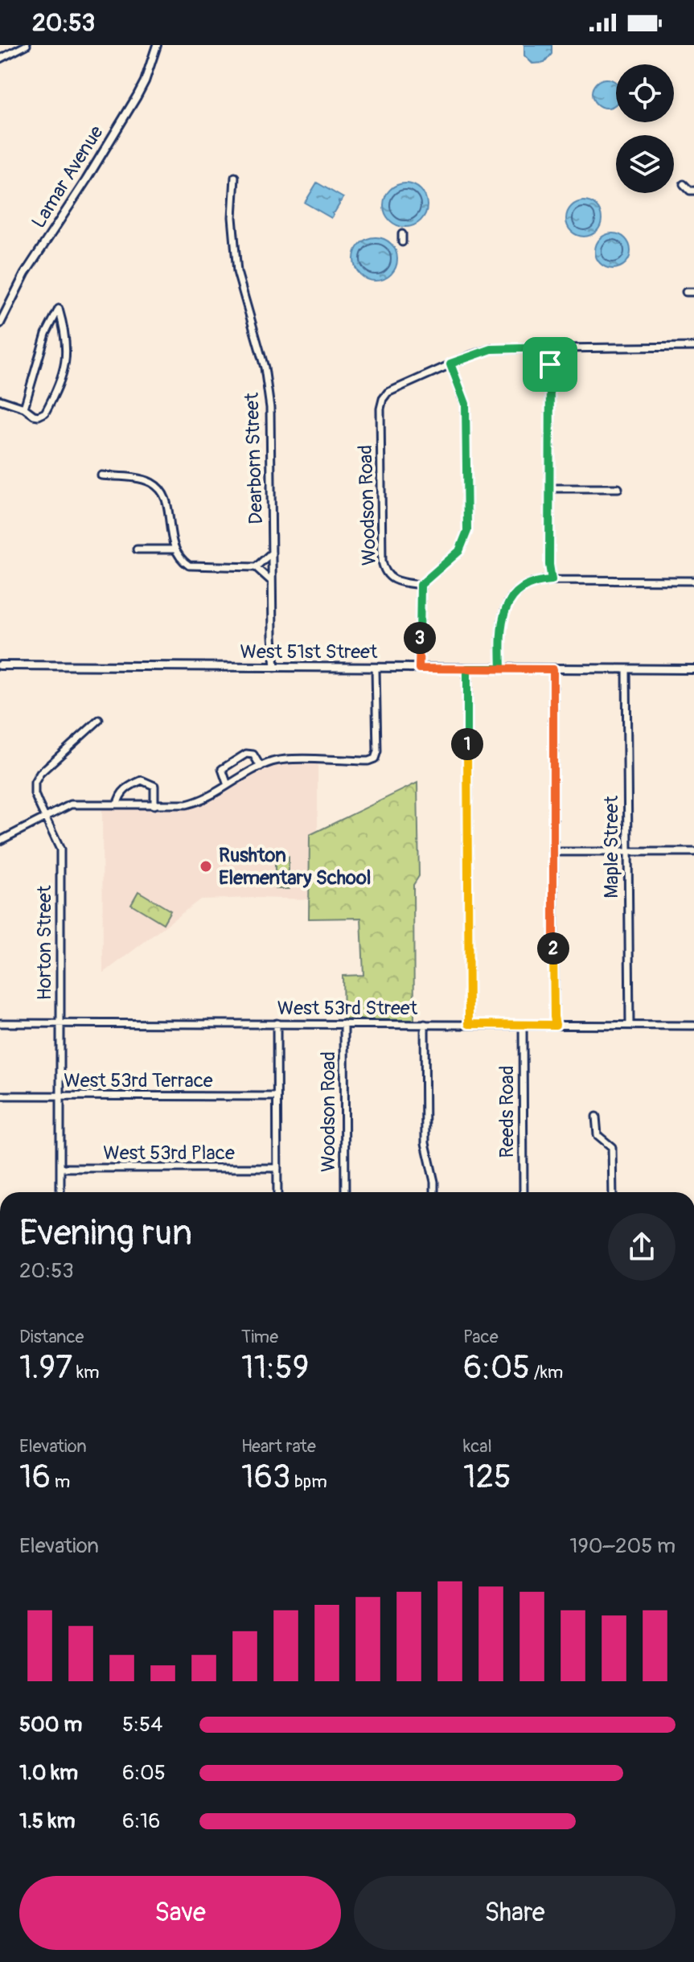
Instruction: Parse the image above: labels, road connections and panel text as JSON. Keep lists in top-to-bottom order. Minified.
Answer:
{"streets":{"street":["Lamar Avenue","Dearborn Street","Woodson Road","West 51st Street","Maple Street","Horton Street","West 53rd Street","West 53rd Terrace","Reeds Road","West 53rd Place"]},"crossings":[["Dearborn Street","West 51st Street"],["Woodson Road","West 53rd Street"],["West 51st Street","Maple Street"],["Maple Street","West 53rd Street"],["Horton Street","West 53rd Street"],["Horton Street","West 53rd Terrace"],["Horton Street","West 53rd Place"],["West 53rd Street","Reeds Road"]],"places":["Rushton Elementary School"],"page":{"status":"20:53","pins":["3","1","2"],"heading":["Evening run","20:53"],"stats":[["Distance","1.97 km"],["Time","11:59"],["Pace","6:05 /km"],["Elevation","16 m"],["Heart rate","163 bpm"],["kcal","125"]],"chart":["Elevation","190–205 m"],"list":[{"name":"500 m","note":"5:54"},{"name":"1.0 km","note":"6:05"},{"name":"1.5 km","note":"6:16"}],"buttons":["Save","Share"]}}
